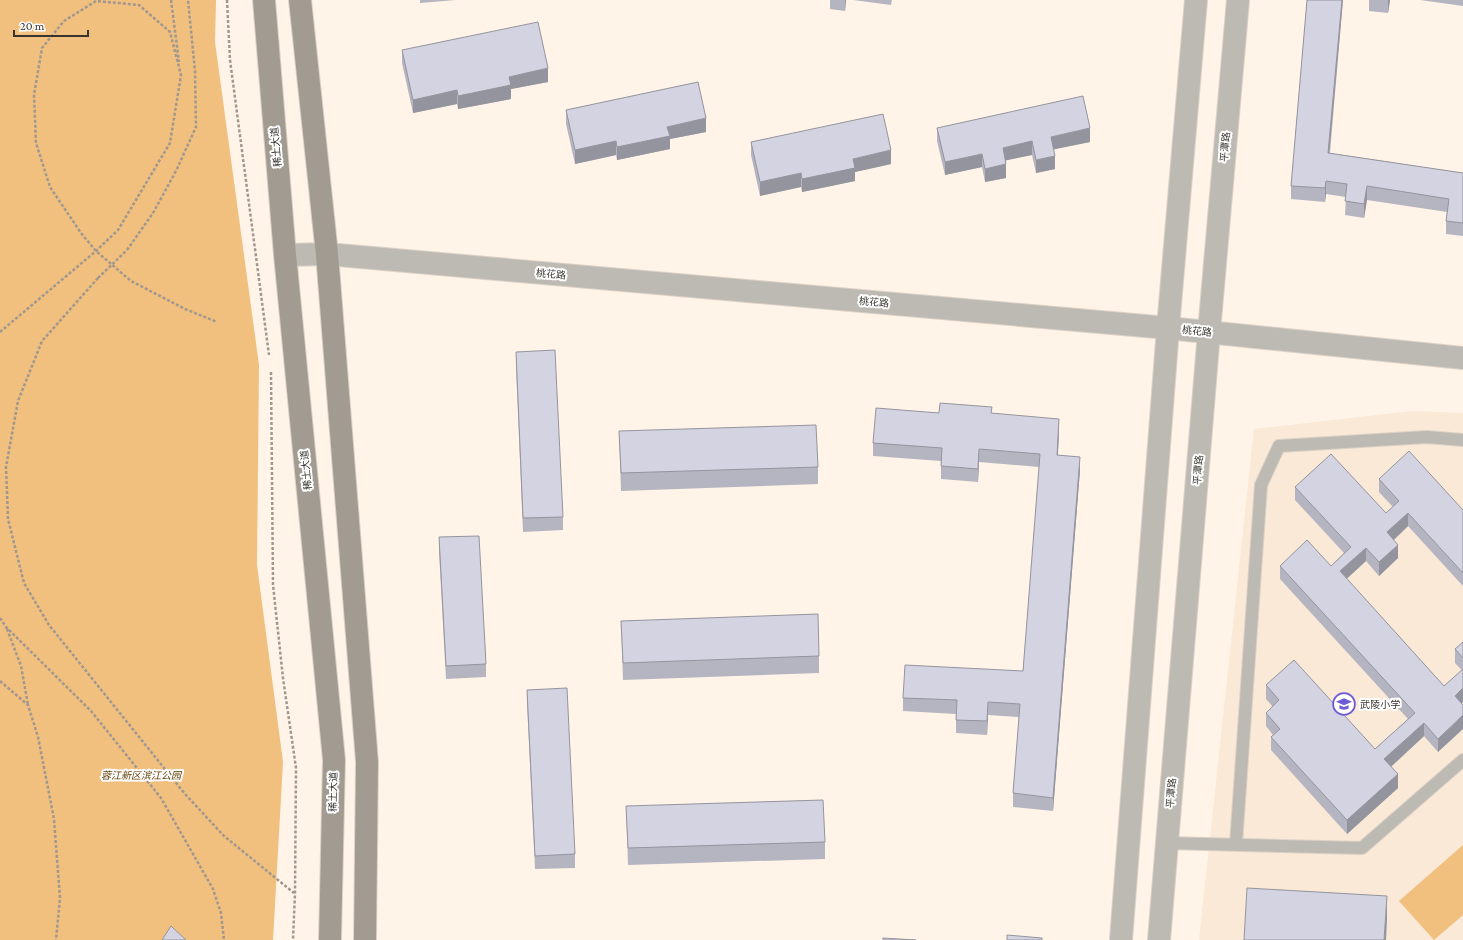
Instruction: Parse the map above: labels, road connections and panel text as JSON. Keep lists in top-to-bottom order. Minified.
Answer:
{"streets":{"main road":["稀土大道"],"street":["平潭路","桃花路"]},"crossings":[["稀土大道","桃花路"],["平潭路","桃花路"]],"parks":["蓉江新区滨江公园"],"places":{"school or university":["武陵小学"]},"scale_bar":"20 m"}
